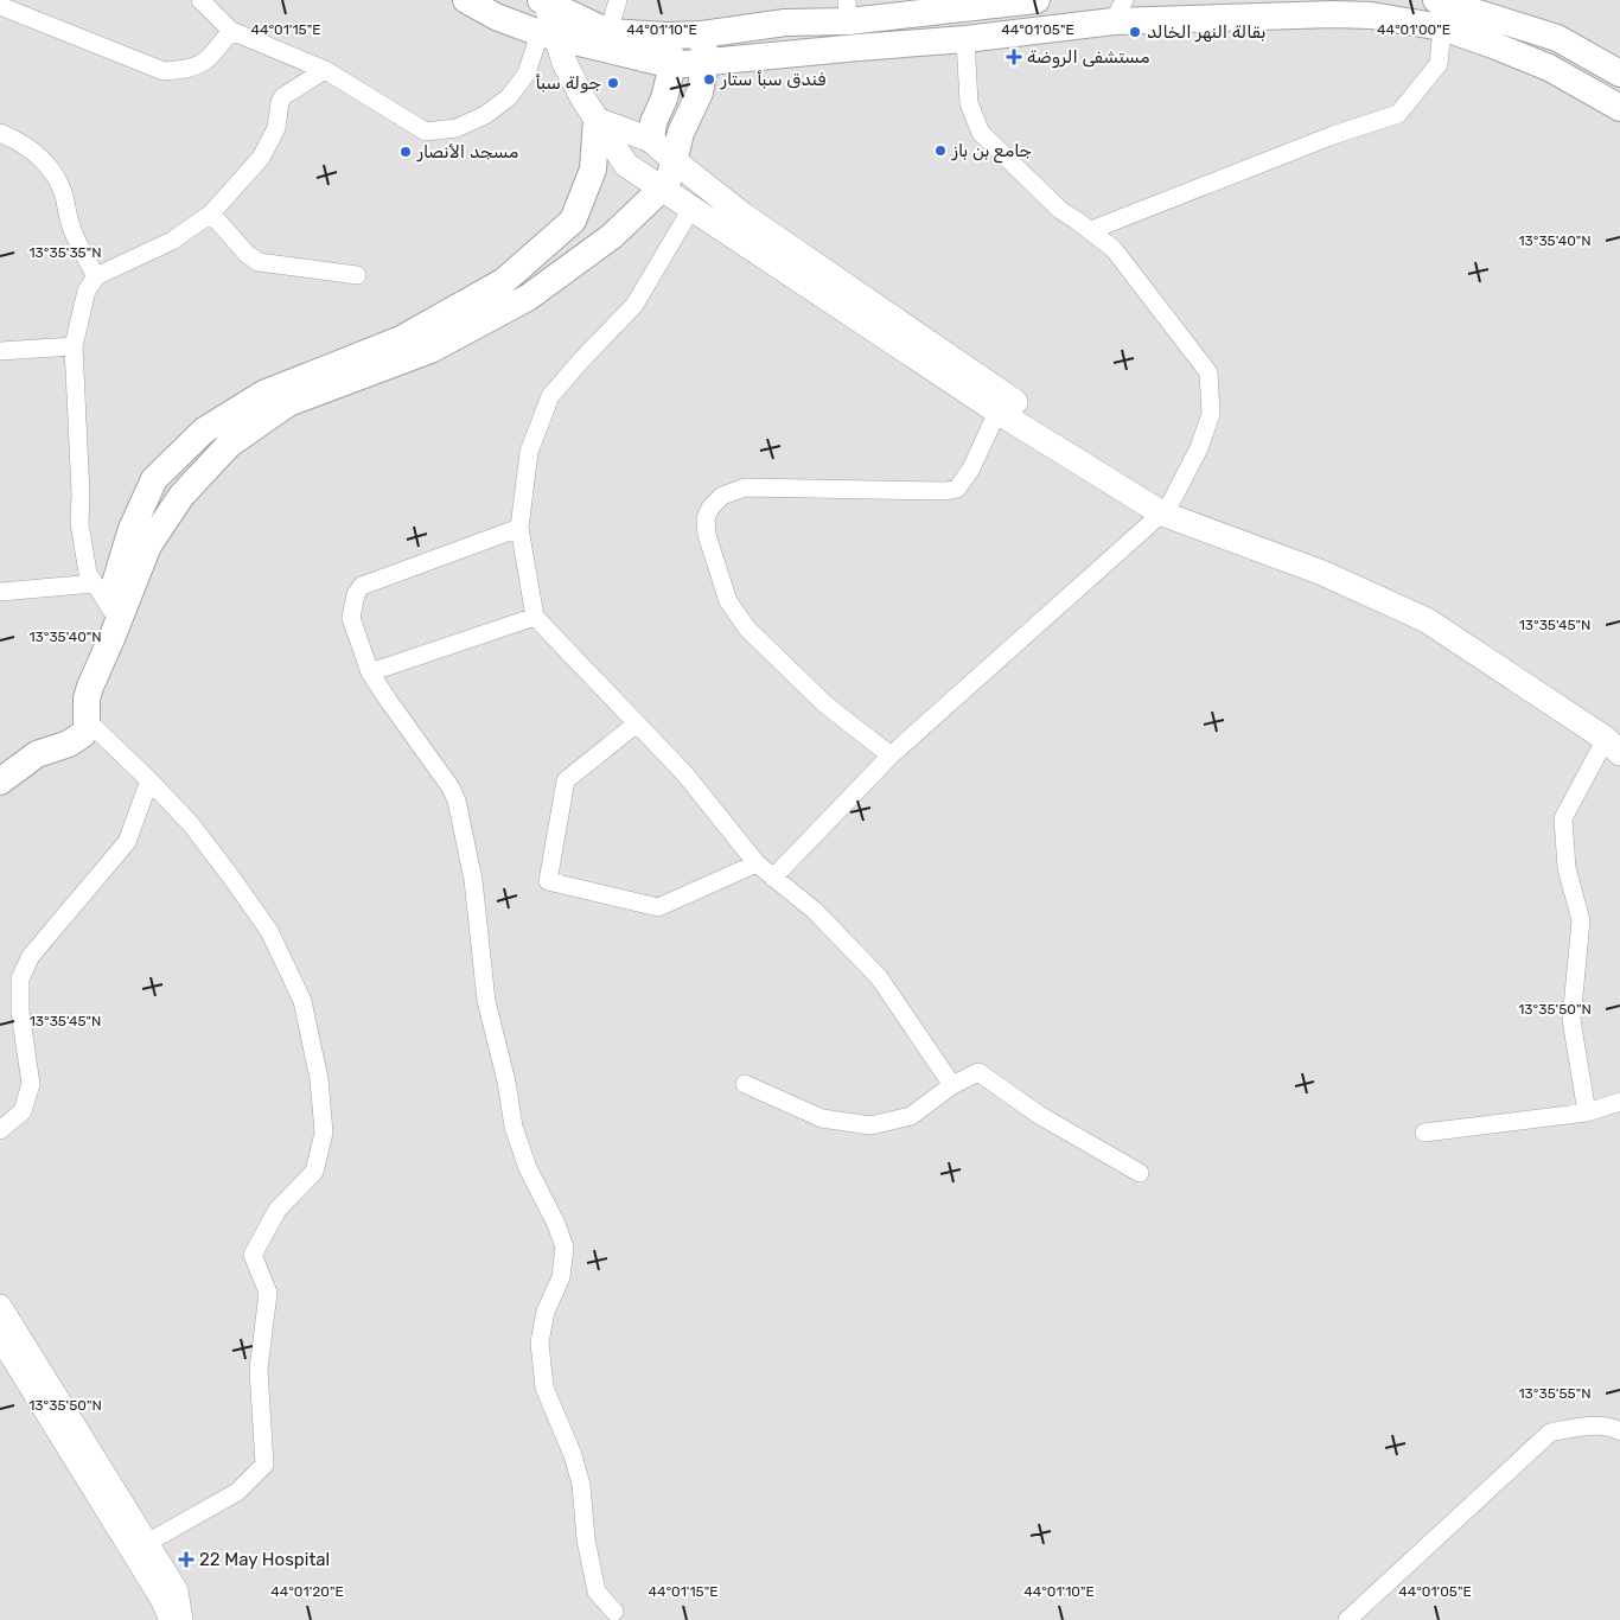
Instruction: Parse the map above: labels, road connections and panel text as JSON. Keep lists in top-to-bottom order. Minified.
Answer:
{"places":{"other":["بقالة النهر الخالد","فندق سبأ ستار","جولة سبأ","جامع بن باز","مسجد الأنصار"],"health":["مستشفى الروضة","22 May Hospital"]},"coordinates":["44°01'15\"E","44°01'10\"E","44°01'05\"E","44°01'00\"E","13°35'40\"N","13°35'35\"N","13°35'45\"N","13°35'50\"N","13°35'55\"N","44°01'20\"E"]}
